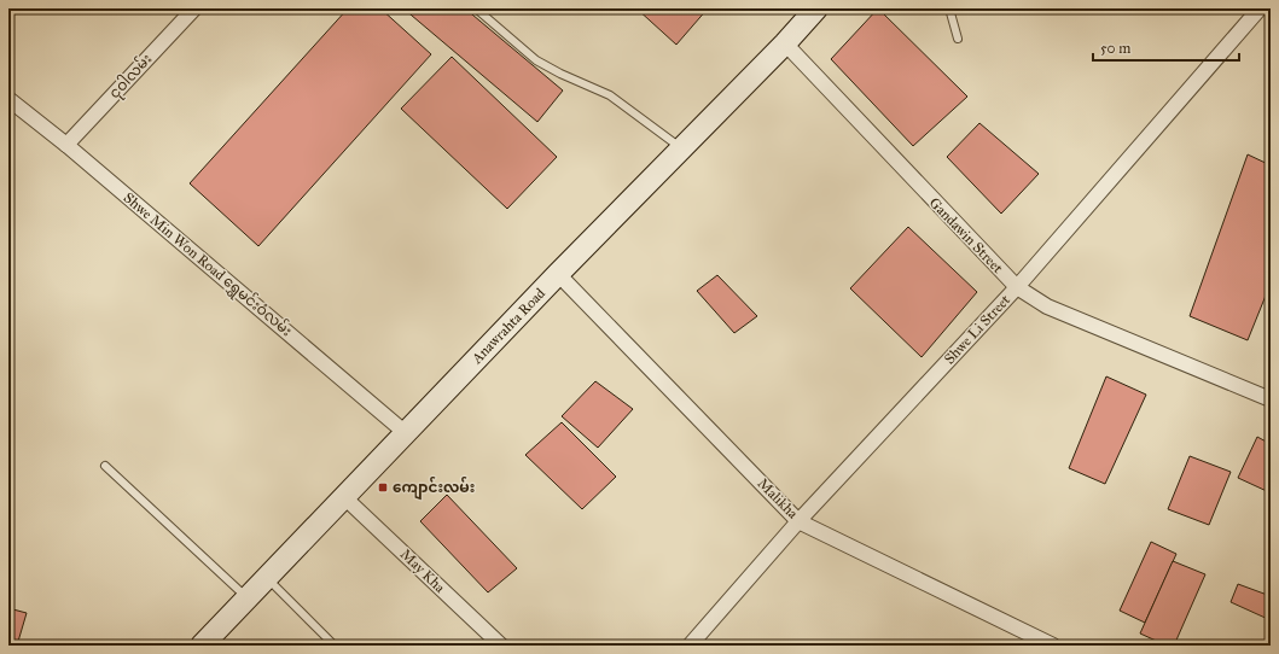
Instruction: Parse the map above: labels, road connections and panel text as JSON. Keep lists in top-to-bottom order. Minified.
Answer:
{"streets":{"main road":["Anawrahta Road"],"street":["ငုဝါလမ်း","Gandawin Street","Shwe Min Won Road ရွှေမင်းဝံလမ်း","Shwe Li Street","Malikha","May Kha"]},"crossings":[["ငုဝါလမ်း","Shwe Min Won Road ရွှေမင်းဝံလမ်း"],["Gandawin Street","Anawrahta Road"],["Gandawin Street","Shwe Li Street"],["Shwe Min Won Road ရွှေမင်းဝံလမ်း","Anawrahta Road"],["Anawrahta Road","Malikha"],["Anawrahta Road","May Kha"],["Shwe Li Street","Malikha"]],"places":{"transit":["ကျောင်းလမ်း"]},"scale_bar":"50 m"}
